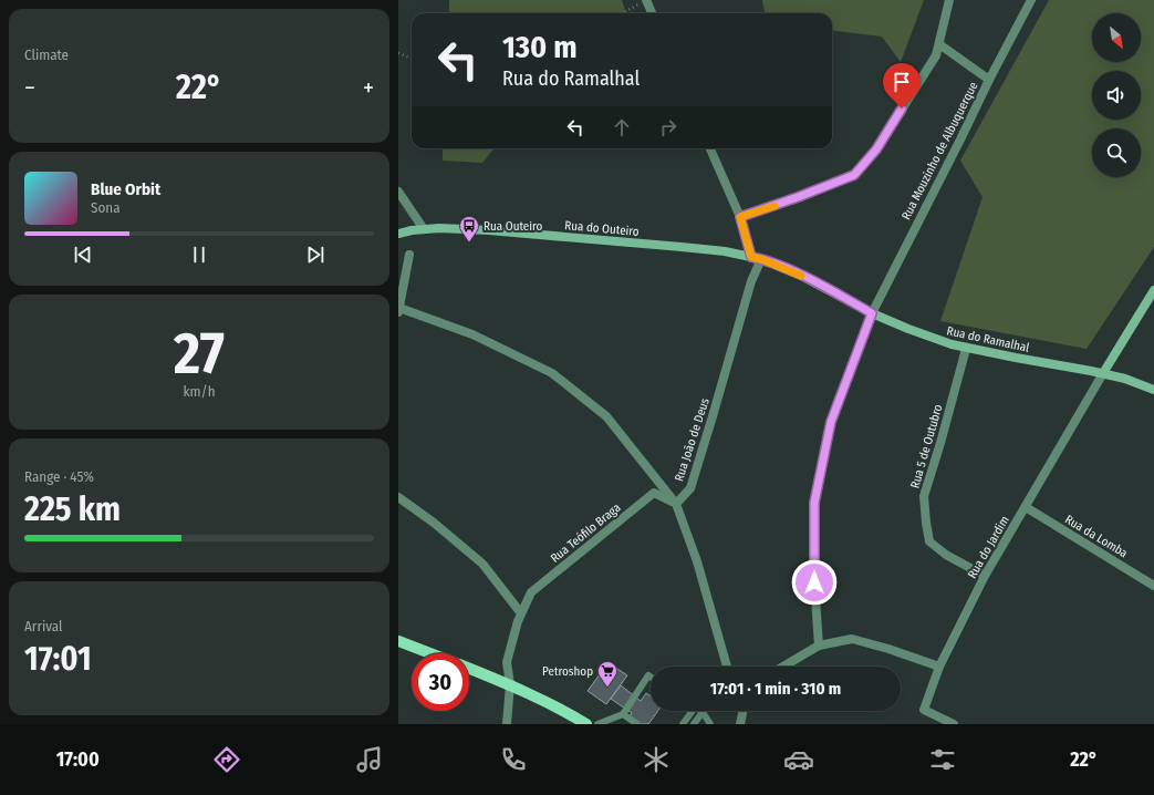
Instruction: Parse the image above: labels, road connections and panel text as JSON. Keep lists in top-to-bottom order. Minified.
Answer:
{"streets":{"street":["Rua Mouzinho de Albuquerque","Rua do Outeiro","Rua do Ramalhal","Rua João de Deus","Rua 5 de Outubro","Rua Teófilo Braga","Rua da Lomba","Rua do Jardim"]},"crossings":[["Rua Mouzinho de Albuquerque","Rua do Ramalhal"],["Rua do Outeiro","Rua do Ramalhal"],["Rua do Outeiro","Rua João de Deus"],["Rua do Ramalhal","Rua 5 de Outubro"],["Rua do Ramalhal","Rua do Jardim"],["Rua João de Deus","Rua Teófilo Braga"],["Rua 5 de Outubro","Rua do Jardim"],["Rua da Lomba","Rua do Jardim"]],"places":{"bus stop":["Rua Outeiro"],"supermarket":["Petroshop"]},"north":"bottom right","page":{"tile":["Climate",["27","km/h"],["Range · 45%","225 km"],["Arrival","17:01"]],"turn":["130 m","Rua do Ramalhal"],"heat":["−","22°","+"],"song":["Blue Orbit","Sona"],"limit":"30","trip":"17:01 · 1 min · 310 m","tabs":["17:00","22°"]}}
